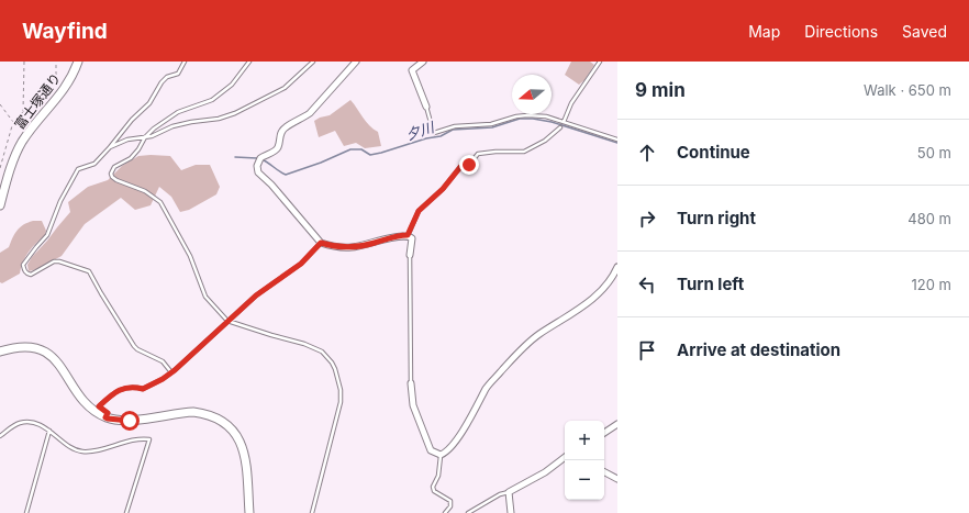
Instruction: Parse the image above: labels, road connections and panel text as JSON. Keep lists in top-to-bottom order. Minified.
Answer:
{"streets":{"street":["富士塚通り"]},"water":["夕川"],"north":"left","page":{"header":"Wayfind","nav":["Map","Directions","Saved"],"heading":["9 min","Walk · 650 m"],"list":[["Continue","50 m"],["Turn right","480 m"],["Turn left","120 m"],"Arrive at destination"],"map_buttons":["+","−"]}}
